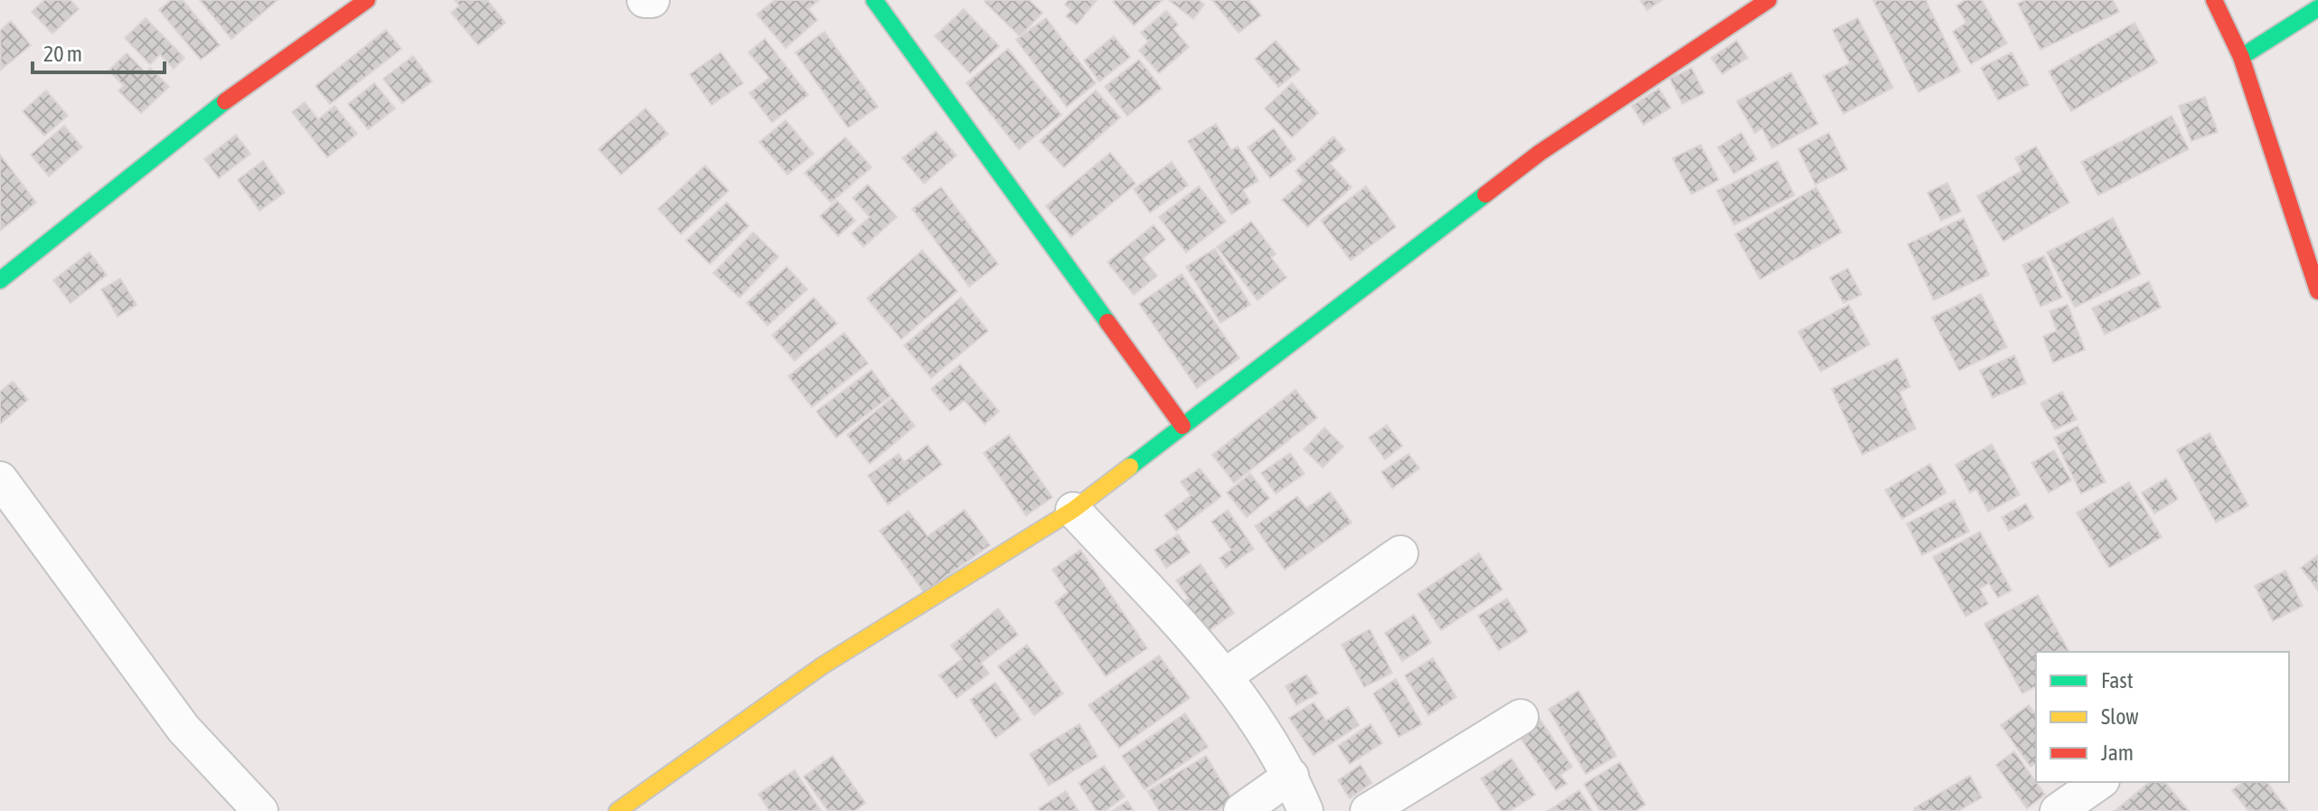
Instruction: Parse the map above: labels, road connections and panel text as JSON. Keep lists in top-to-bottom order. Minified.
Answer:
{"legend":["Fast","Slow","Jam"],"scale_bar":"20 m"}
